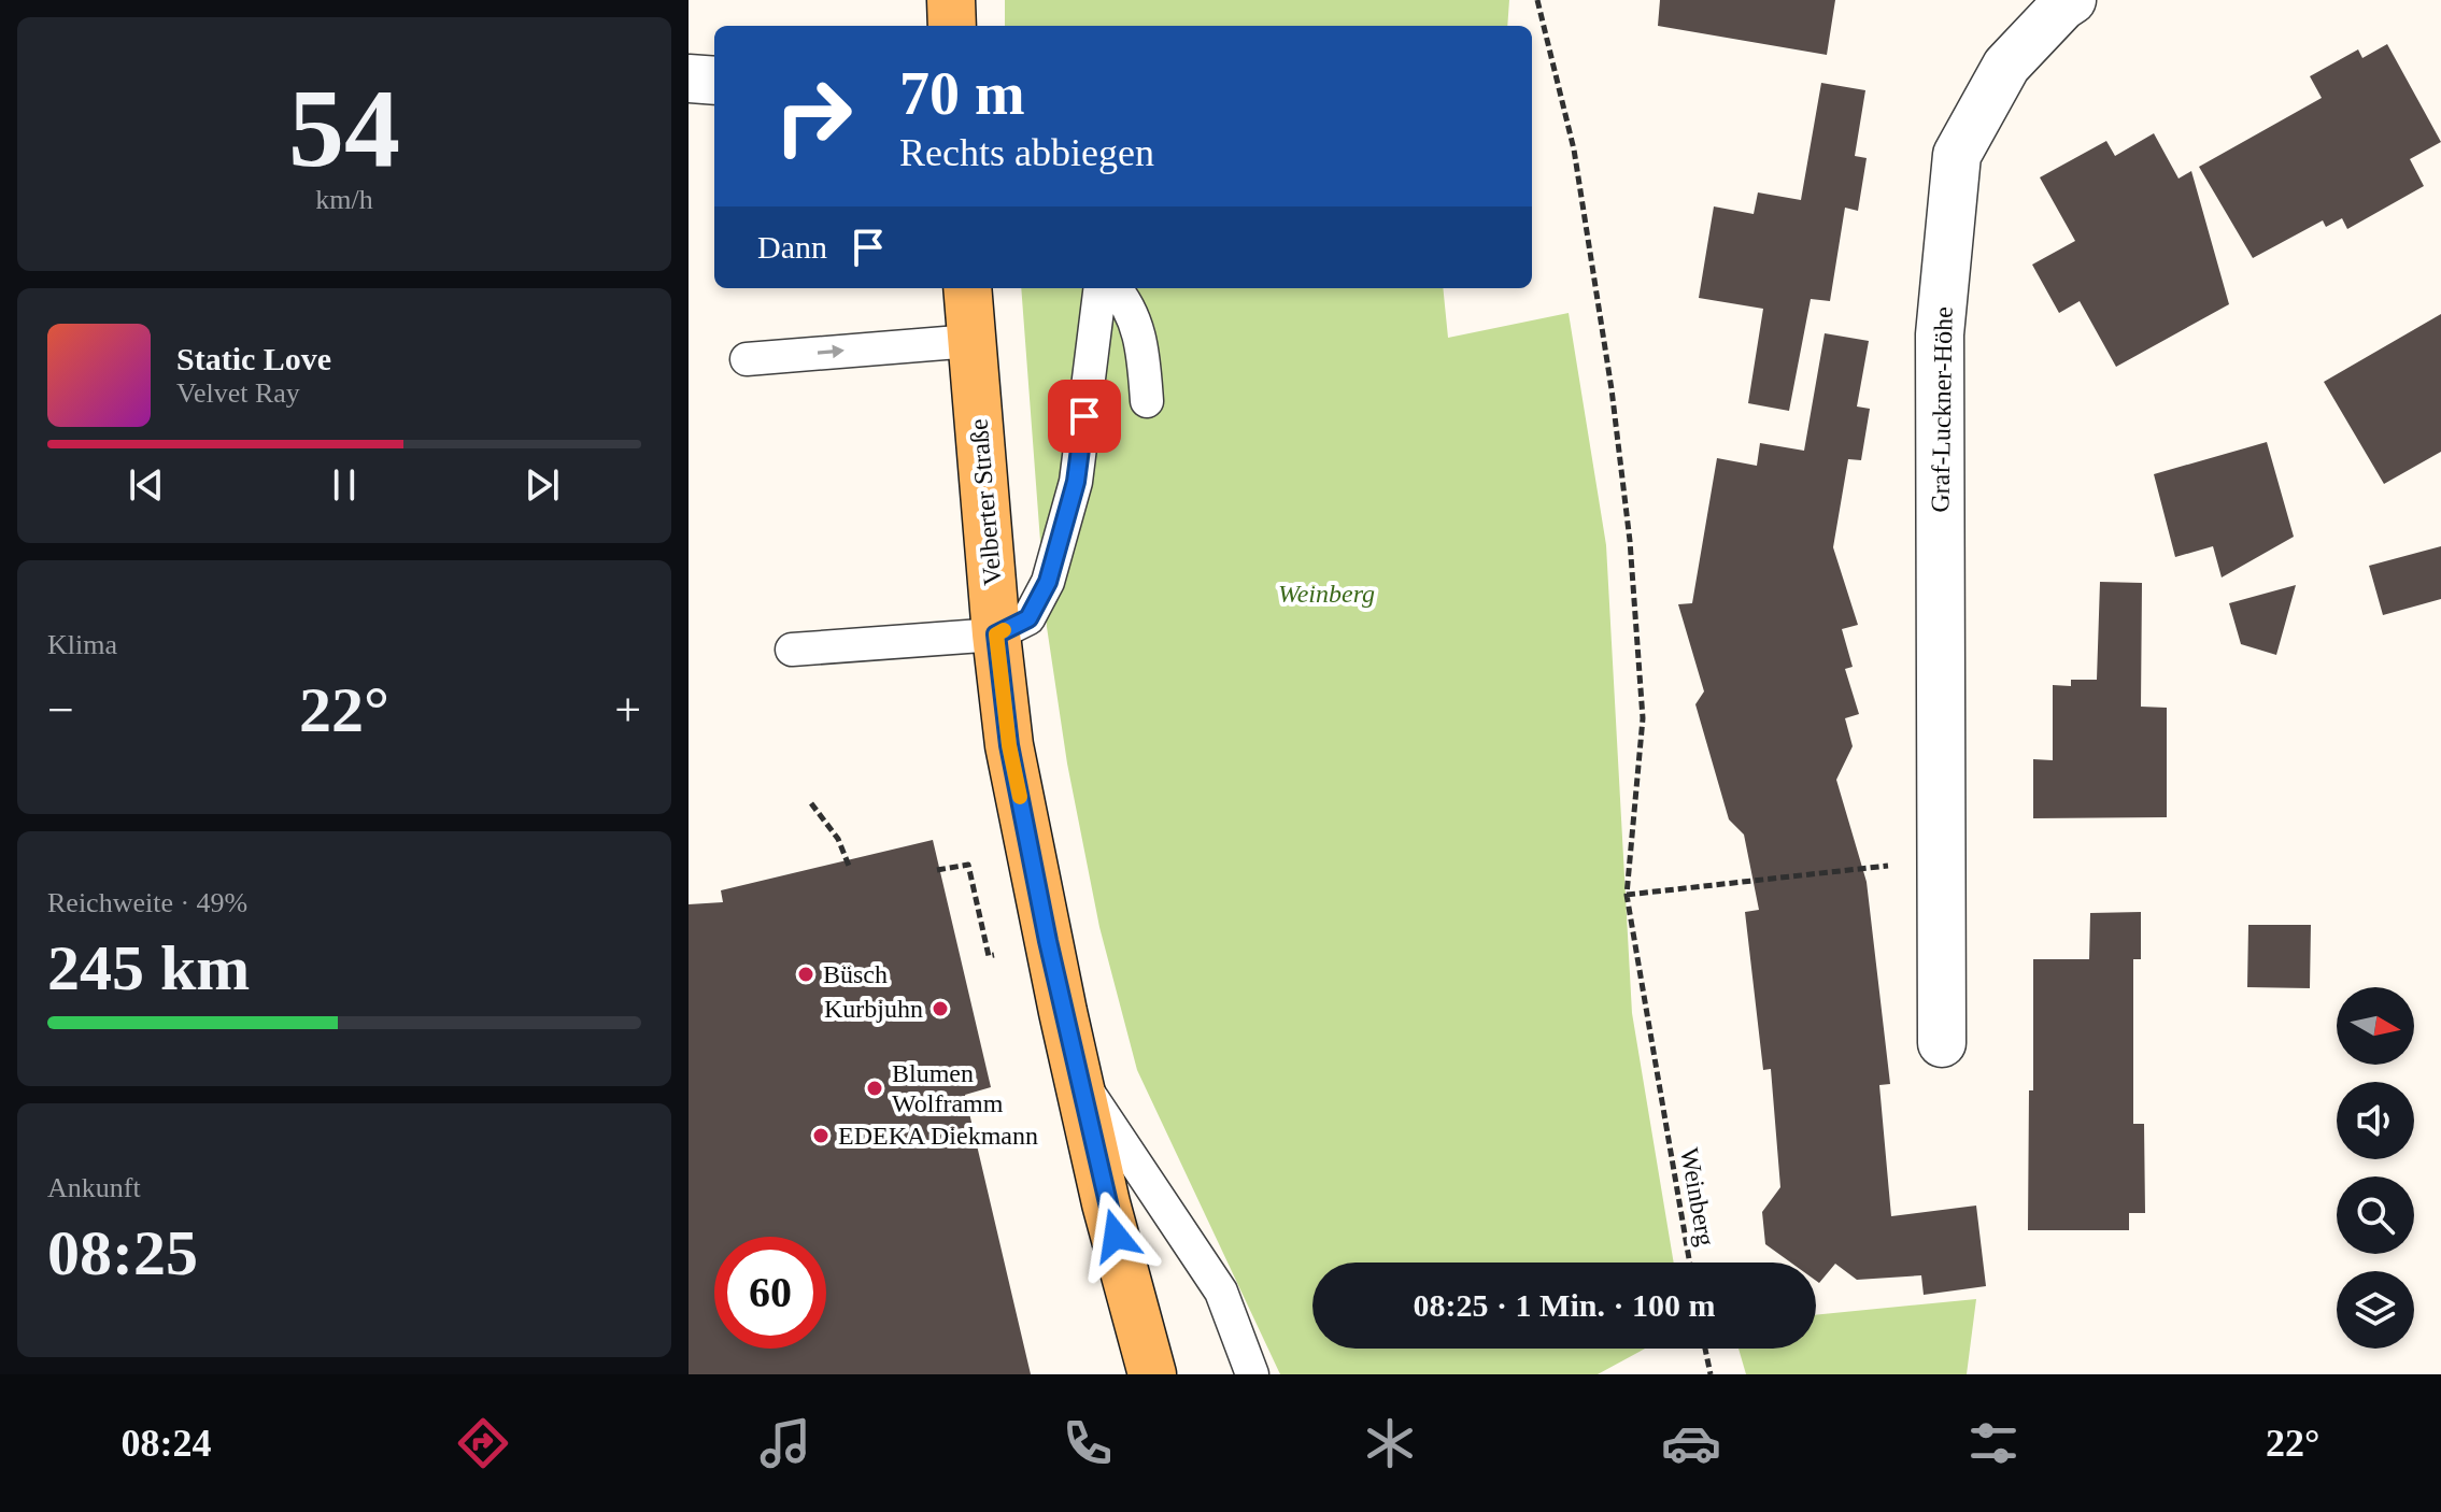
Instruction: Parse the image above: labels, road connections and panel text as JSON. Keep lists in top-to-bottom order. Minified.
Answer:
{"streets":{"main road":["Velberter Straße"],"street":["Graf-Luckner-Höhe"],"path":["Weinberg"]},"parks":["Weinberg"],"places":["Büsch","Kurbjuhn","Blumen Wolframm","EDEKA Diekmann"],"north":"right","page":{"tile":[["54","km/h"],"Klima",["Reichweite · 49%","245 km"],["Ankunft","08:25"]],"turn":["70 m","Rechts abbiegen"],"then":"Dann","song":["Static Love","Velvet Ray"],"heat":["−","22°","+"],"limit":"60","trip":"08:25 · 1 Min. · 100 m","tabs":["08:24","22°"]}}
